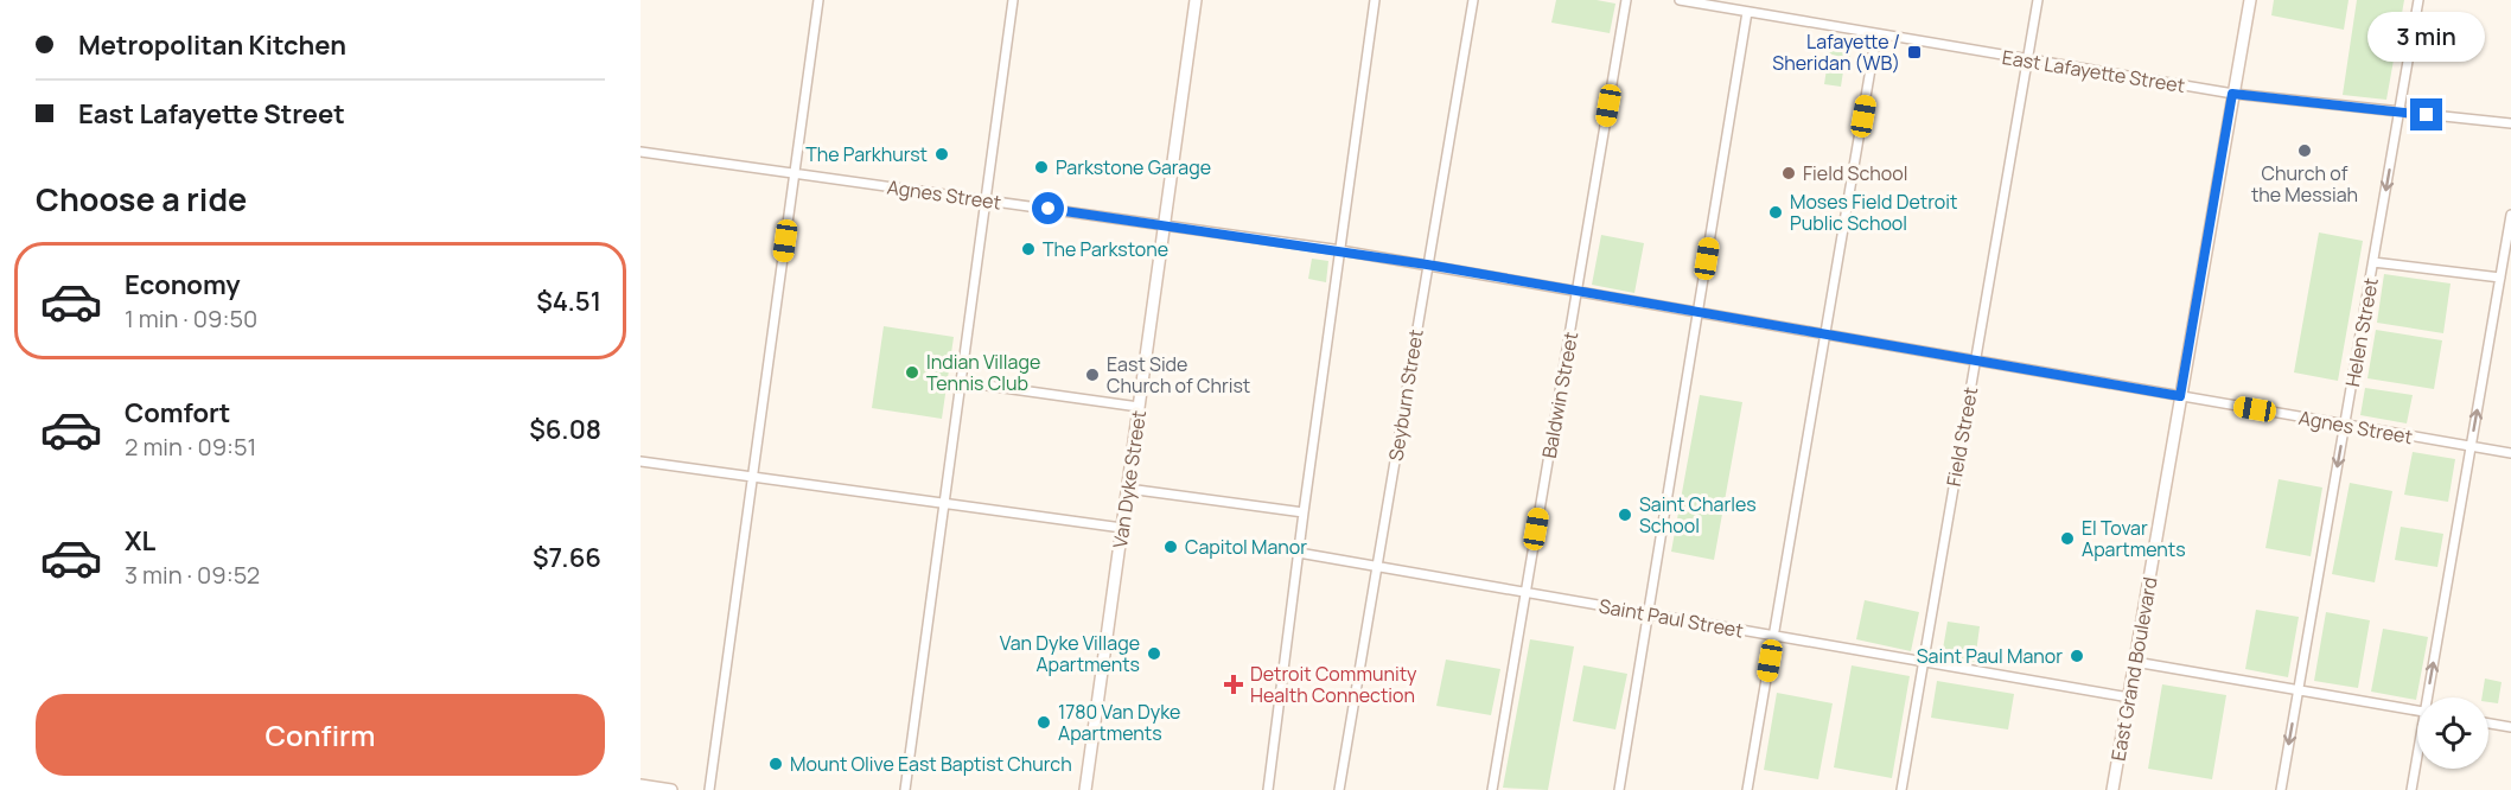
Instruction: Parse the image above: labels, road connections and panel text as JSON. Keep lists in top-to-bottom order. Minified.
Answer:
{"streets":{"main road":["Van Dyke Street","East Grand Boulevard"],"street":["East Lafayette Street","Agnes Street","Helen Street","Seyburn Street","Baldwin Street","Field Street","Saint Paul Street"]},"crossings":[["East Lafayette Street","Helen Street"],["East Lafayette Street","Field Street"],["East Lafayette Street","East Grand Boulevard"],["Agnes Street","Helen Street"],["Agnes Street","Seyburn Street"],["Agnes Street","Baldwin Street"],["Agnes Street","Field Street"],["Agnes Street","Van Dyke Street"],["Agnes Street","East Grand Boulevard"],["Seyburn Street","Saint Paul Street"],["Baldwin Street","Saint Paul Street"],["Field Street","Saint Paul Street"],["Saint Paul Street","East Grand Boulevard"]],"one_way":["Helen Street"],"places":{"transit":["Lafayette / Sheridan (WB)"],"other":["Church of the Messiah","The Parkhurst","Parkstone Garage","Field School","Moses Field Detroit Public School","The Parkstone","Indian Village Tennis Club","East Side Church of Christ","Saint Charles School","El Tovar Apartments","Capitol Manor","Van Dyke Village Apartments","Saint Paul Manor","1780 Van Dyke Apartments","Mount Olive East Baptist Church"],"health":["Detroit Community Health Connection"]},"page":{"banner":["Metropolitan Kitchen","East Lafayette Street"],"bubble":"3 min","heading":"Choose a ride","list":[{"name":"Economy","note":"1 min · 09:50","value":"$4.51"},{"name":"Comfort","note":"2 min · 09:51","value":"$6.08"},{"name":"XL","note":"3 min · 09:52","value":"$7.66"}],"buttons":"Confirm"}}
